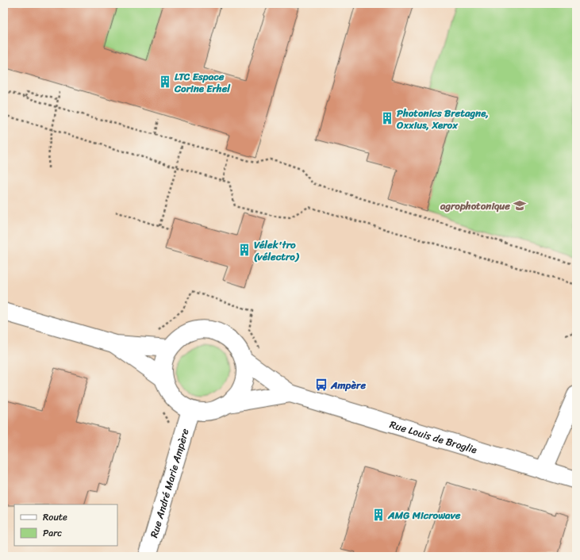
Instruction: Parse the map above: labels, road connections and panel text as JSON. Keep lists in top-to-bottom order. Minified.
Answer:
{"streets":{"street":["Rue Louis de Broglie","Rue André Marie Ampère"]},"crossings":[["Rue Louis de Broglie","Rue André Marie Ampère"]],"places":{"building":["LTC Espace Corine Erhel","Photonics Bretagne, Oxxius, Xerox","Vélek'tro (vélectro)","AMG Microwave"],"school or university":["agrophotonique"],"bus stop":["Ampère"]},"legend":["Route","Parc"]}
